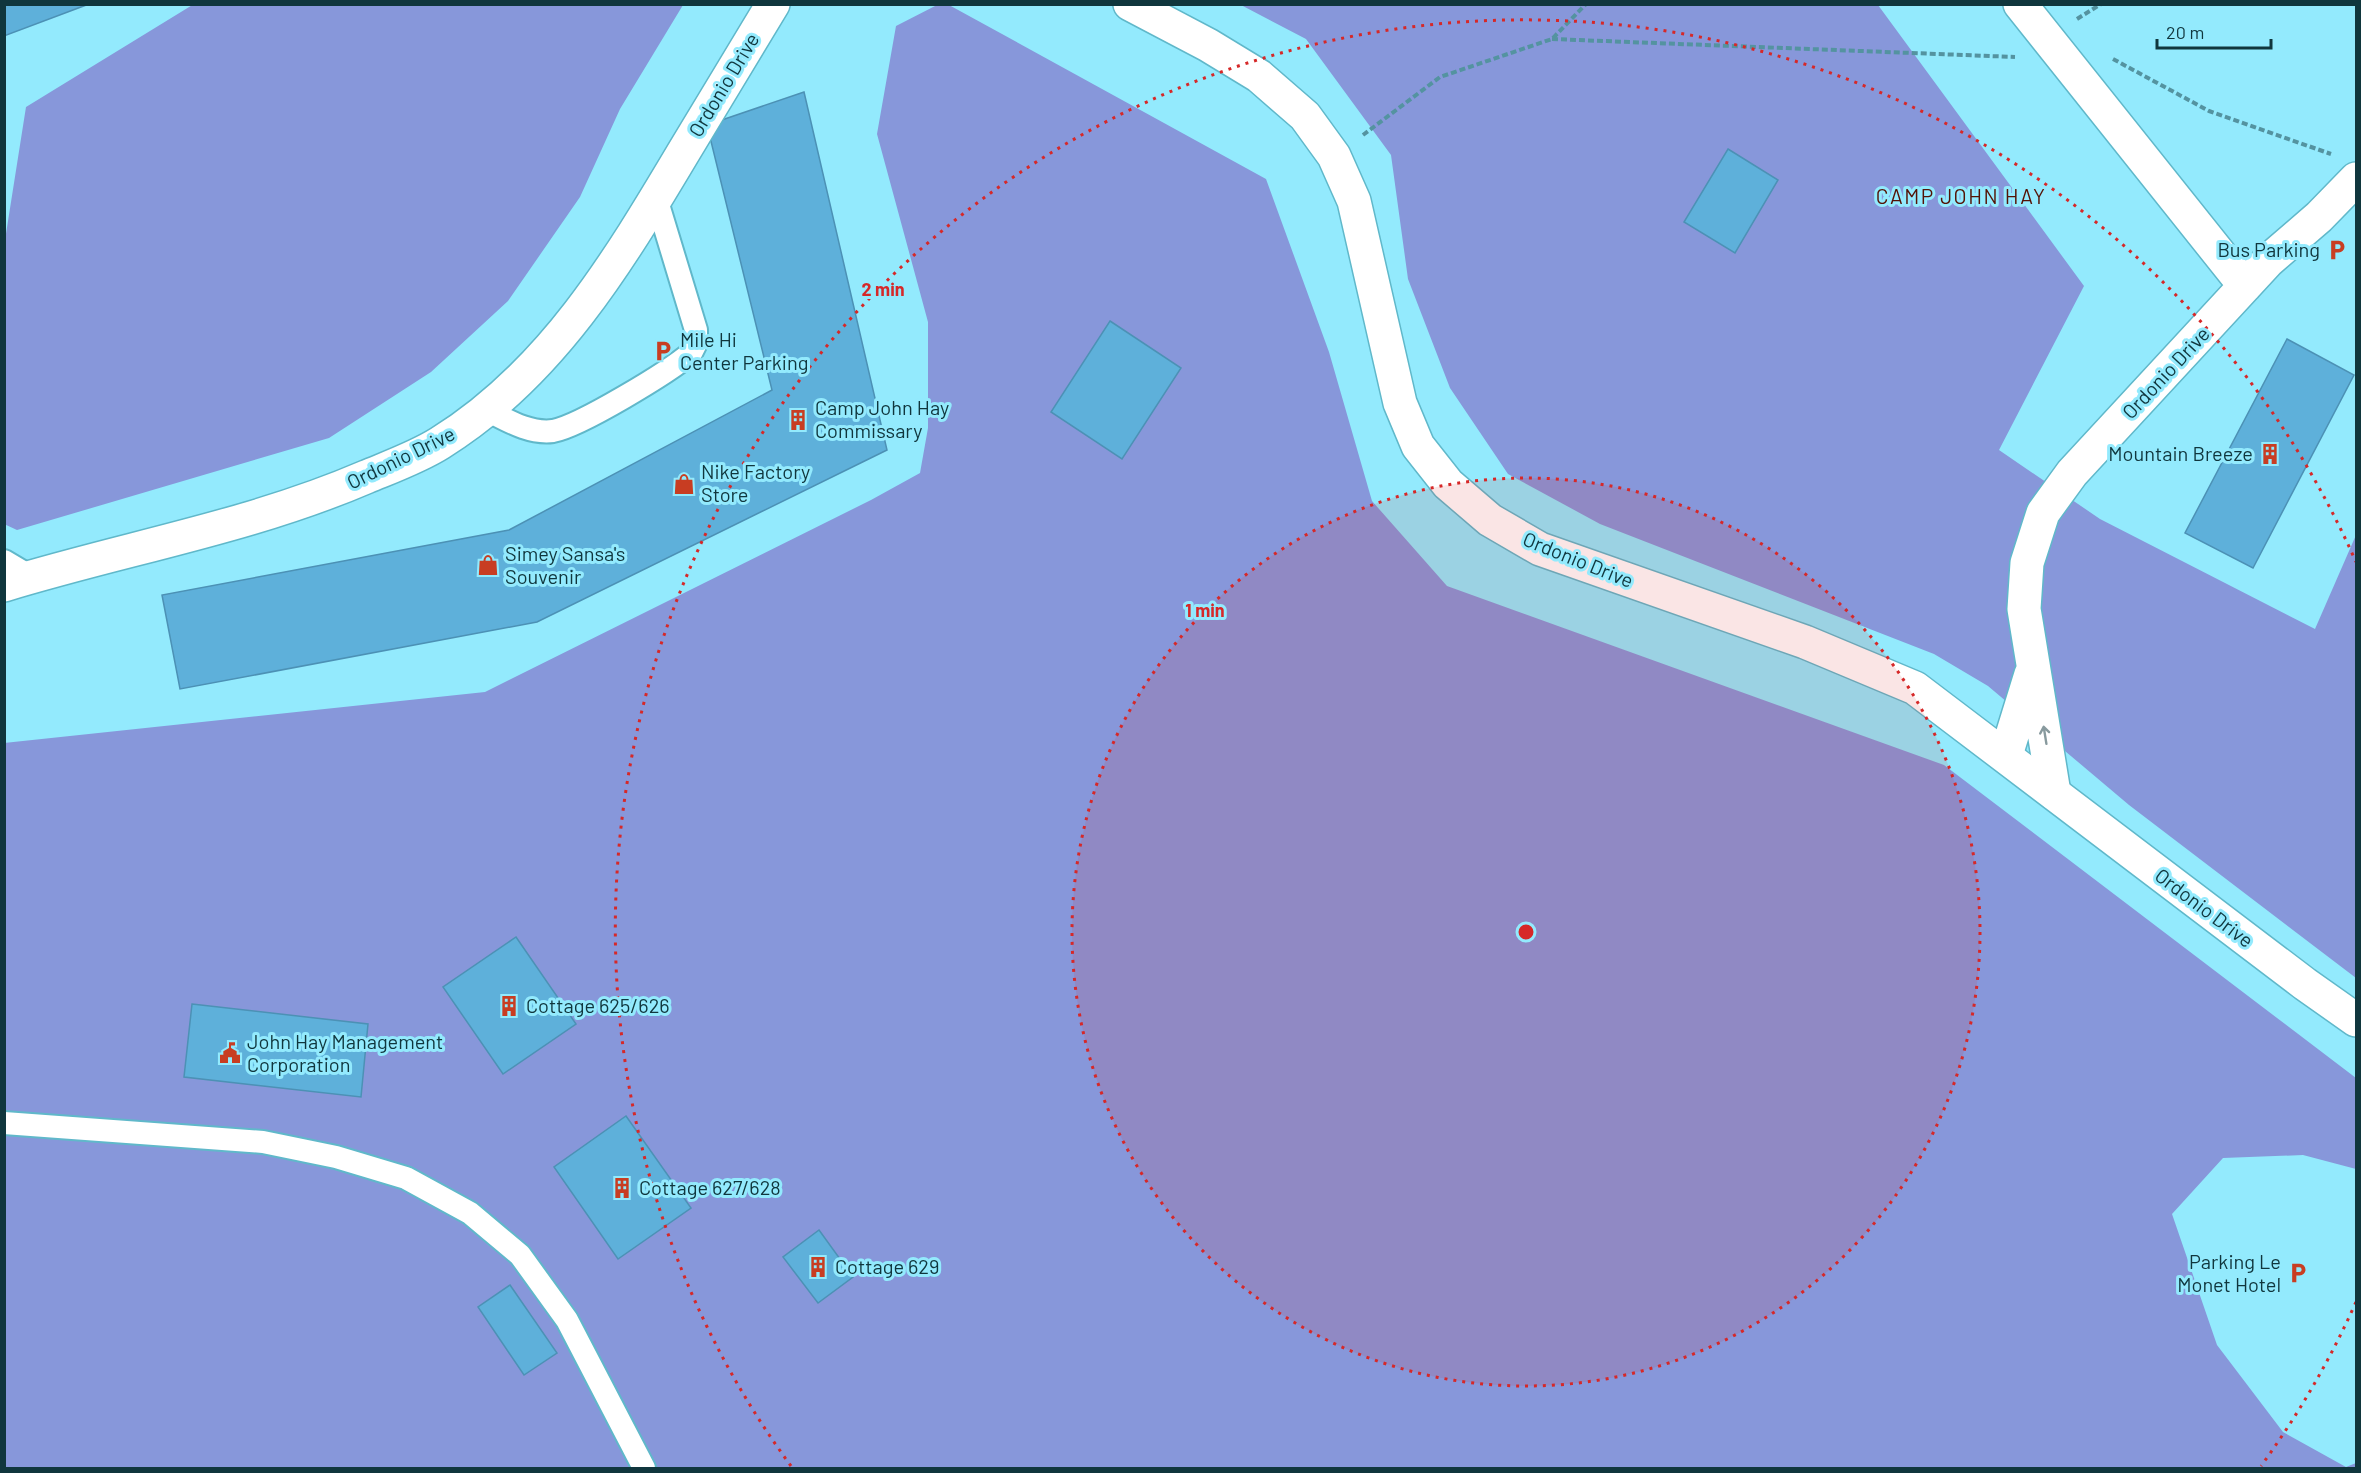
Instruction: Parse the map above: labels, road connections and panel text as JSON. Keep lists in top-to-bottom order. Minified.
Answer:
{"streets":{"street":["Ordonio Drive"]},"districts":["CAMP JOHN HAY"],"places":{"parking":["Bus Parking","Mile Hi Center Parking","Parking Le Monet Hotel"],"building":["Camp John Hay Commissary","Mountain Breeze","Cottage 625/626","Cottage 627/628","Cottage 629"],"shop":["Nike Factory Store","Simey Sansa's Souvenir"],"public building":["John Hay Management Corporation"]},"scale_bar":"20 m","rings":["2 min","1 min"]}
